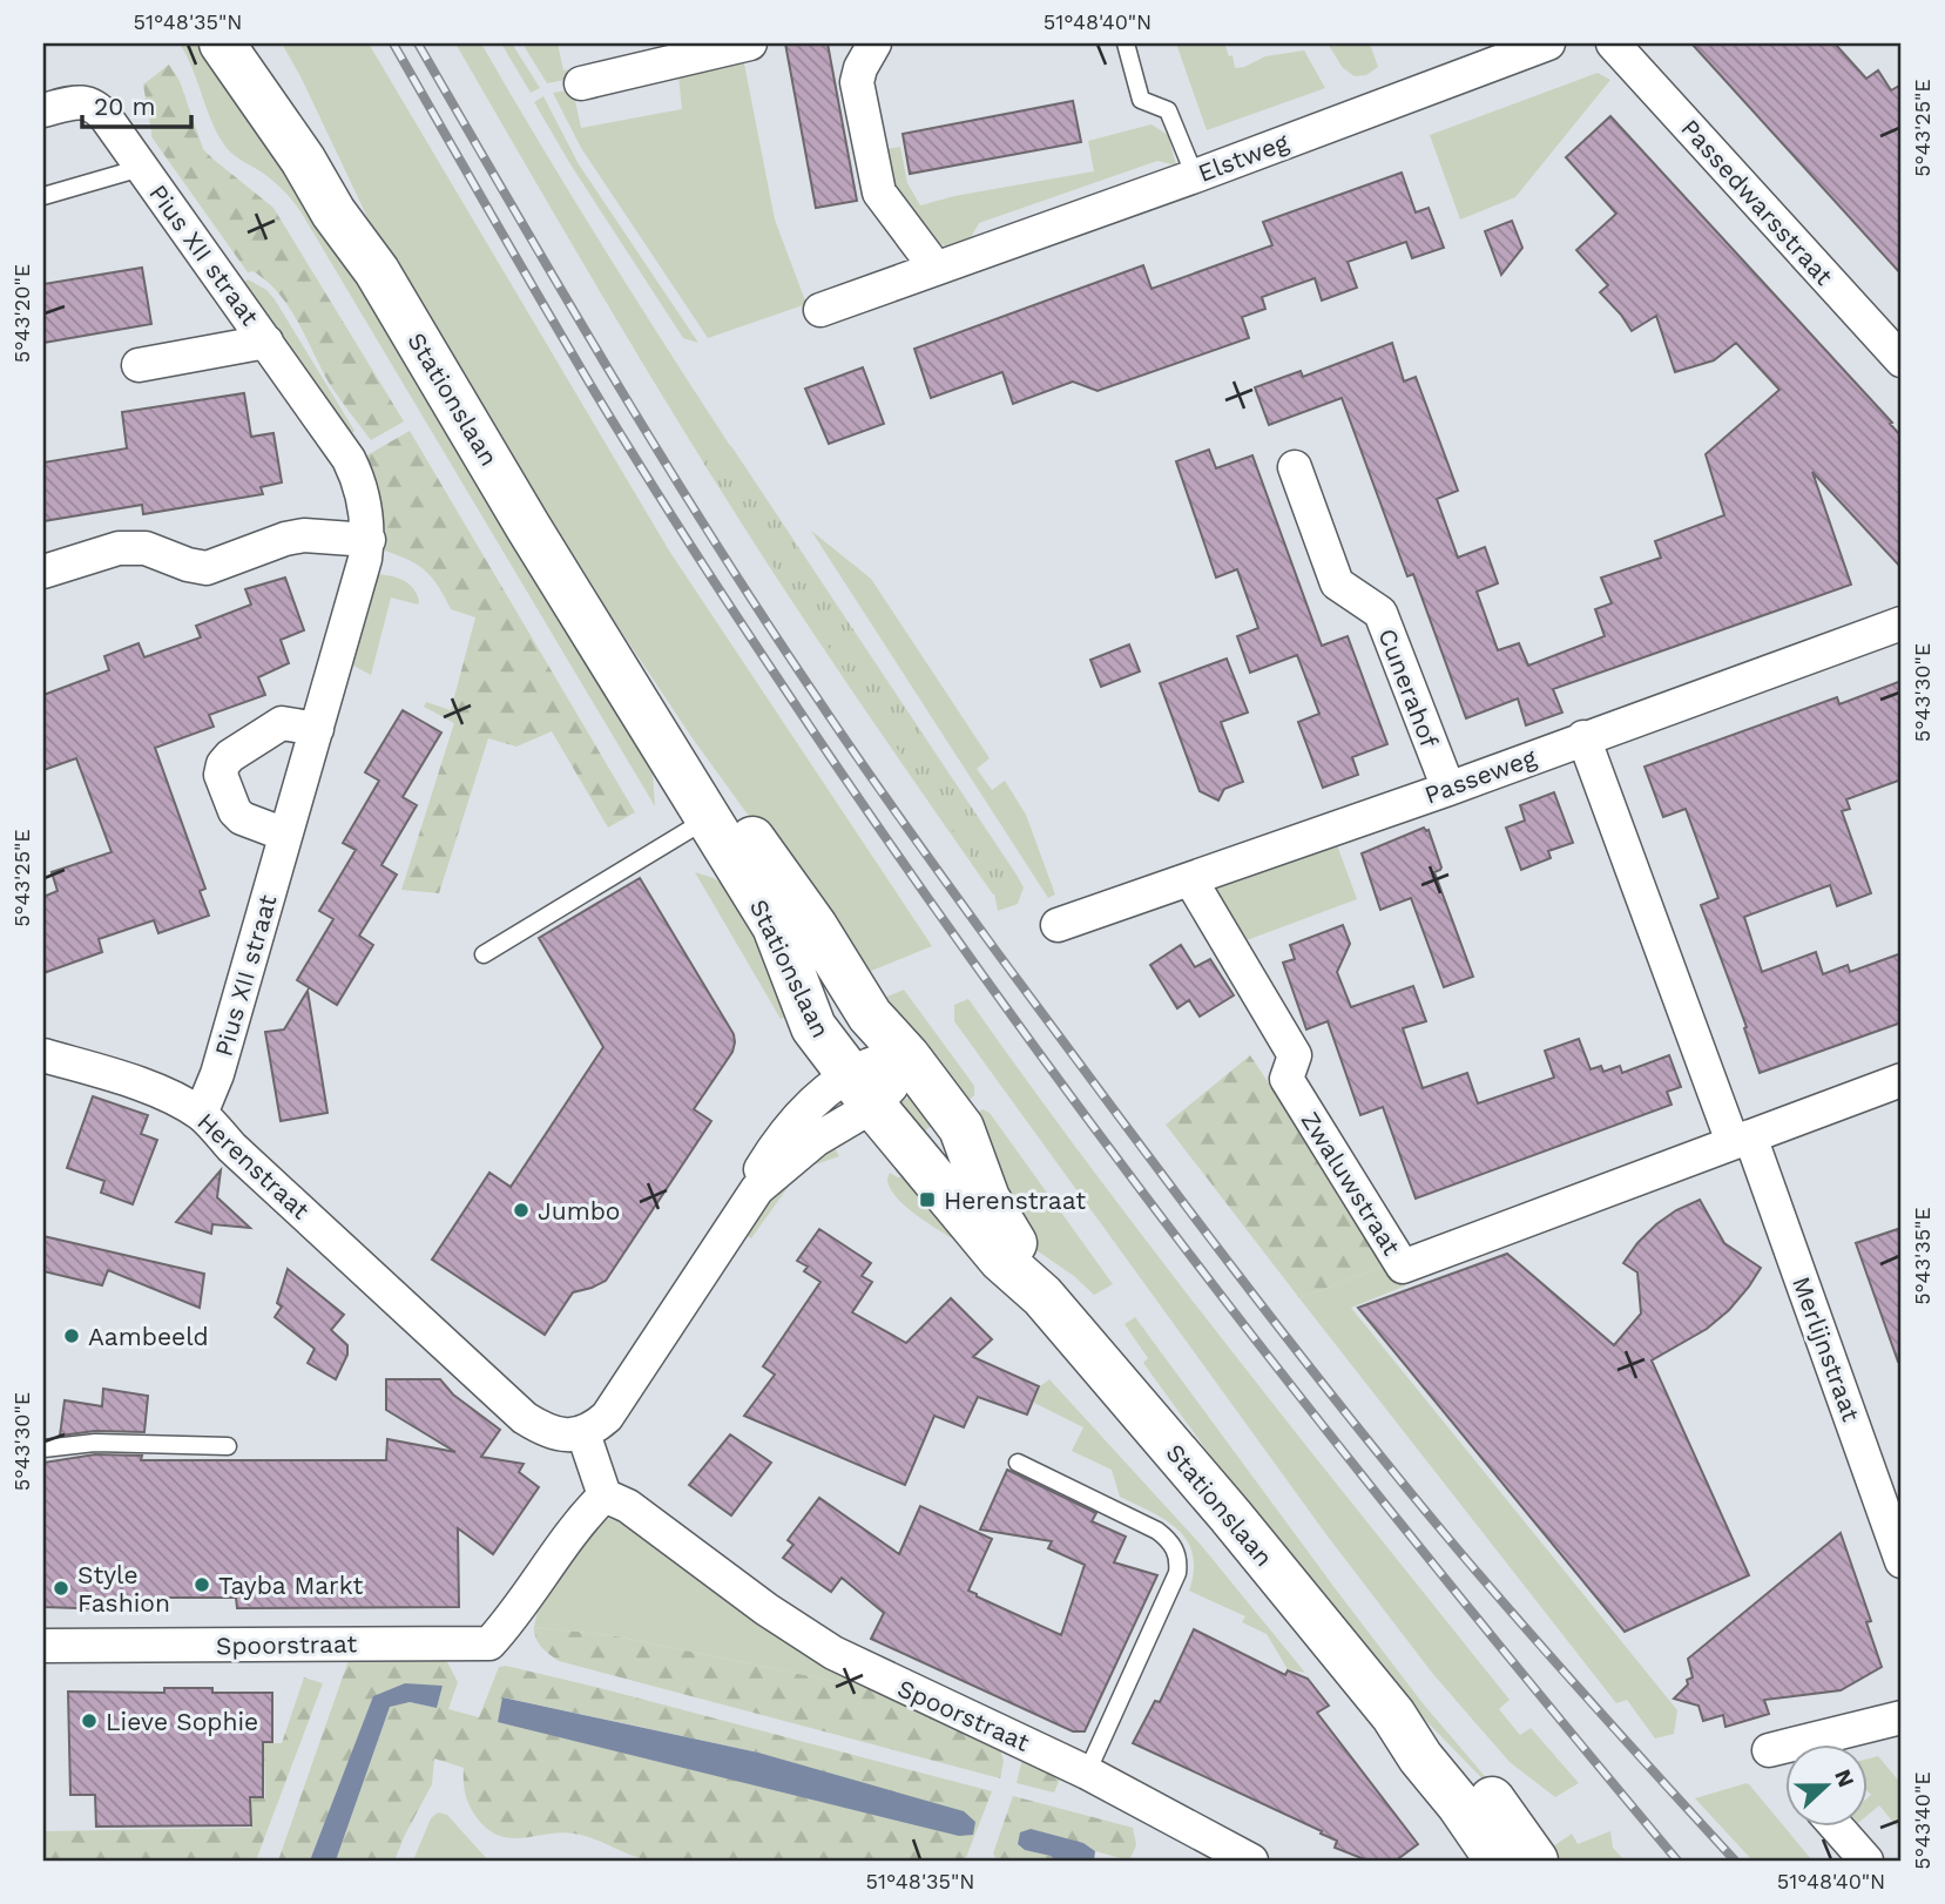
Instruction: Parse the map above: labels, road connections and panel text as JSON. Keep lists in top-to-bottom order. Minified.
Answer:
{"streets":{"street":["Elstweg","Passedwarsstraat","Pius XII straat","Stationslaan","Cunerahof","Passeweg","Herenstraat","Zwaluwstraat","Merlijnstraat","Spoorstraat"]},"crossings":[["Pius XII straat","Herenstraat"],["Cunerahof","Passeweg"],["Passeweg","Zwaluwstraat"],["Zwaluwstraat","Merlijnstraat"]],"places":{"transit":["Herenstraat"],"other":["Jumbo","Aambeeld","Tayba Markt","Style Fashion","Lieve Sophie"]},"scale_bar":"20 m","north":"right","coordinates":["51°48'35\"N","51°48'40\"N","5°43'25\"E","5°43'20\"E","5°43'30\"E","5°43'35\"E","5°43'40\"E"]}
